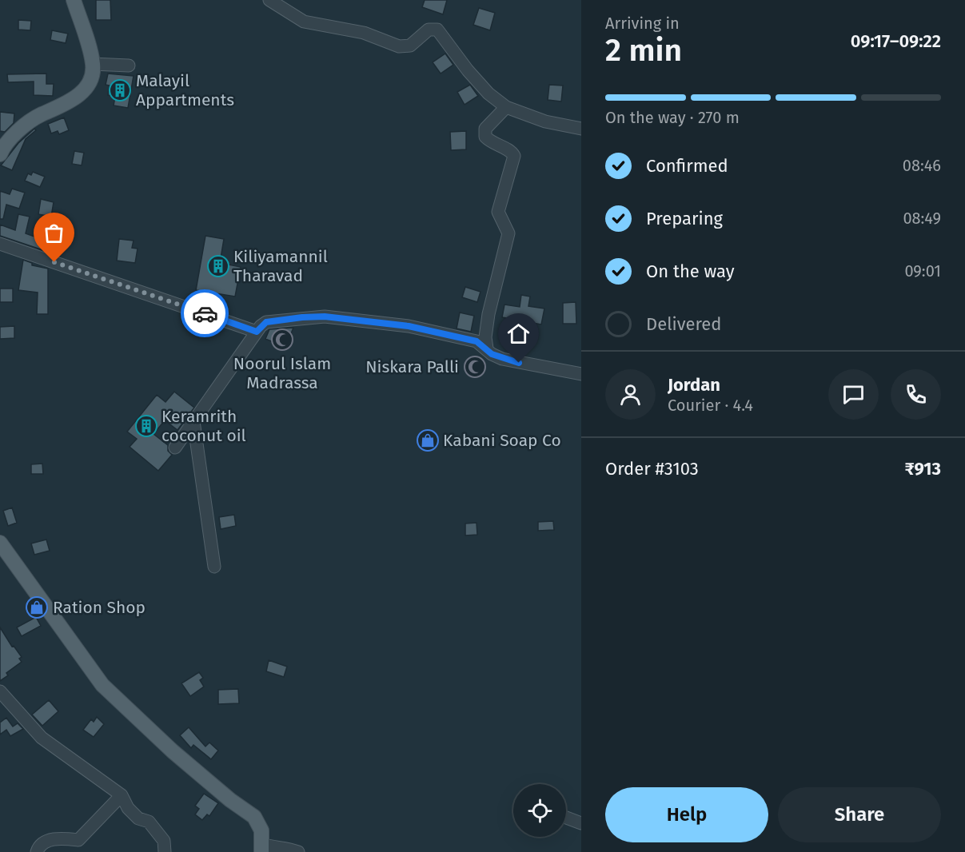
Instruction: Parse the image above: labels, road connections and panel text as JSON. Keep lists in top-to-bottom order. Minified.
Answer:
{"places":{"building":["Malayil Appartments","Kiliyamannil Tharavad","Keramrith coconut oil"],"mosque":["Noorul Islam Madrassa","Niskara Palli"],"shop":["Kabani Soap Co","Ration Shop"]},"page":{"heading":["2 min","Arriving in","09:17–09:22"],"panel":["Jordan","Courier · 4.4","Order #3103","₹913"],"bar":"On the way · 270 m","list":[["Confirmed","08:46"],["Preparing","08:49"],["On the way","09:01"],"Delivered"],"buttons":["Help","Share"]}}
